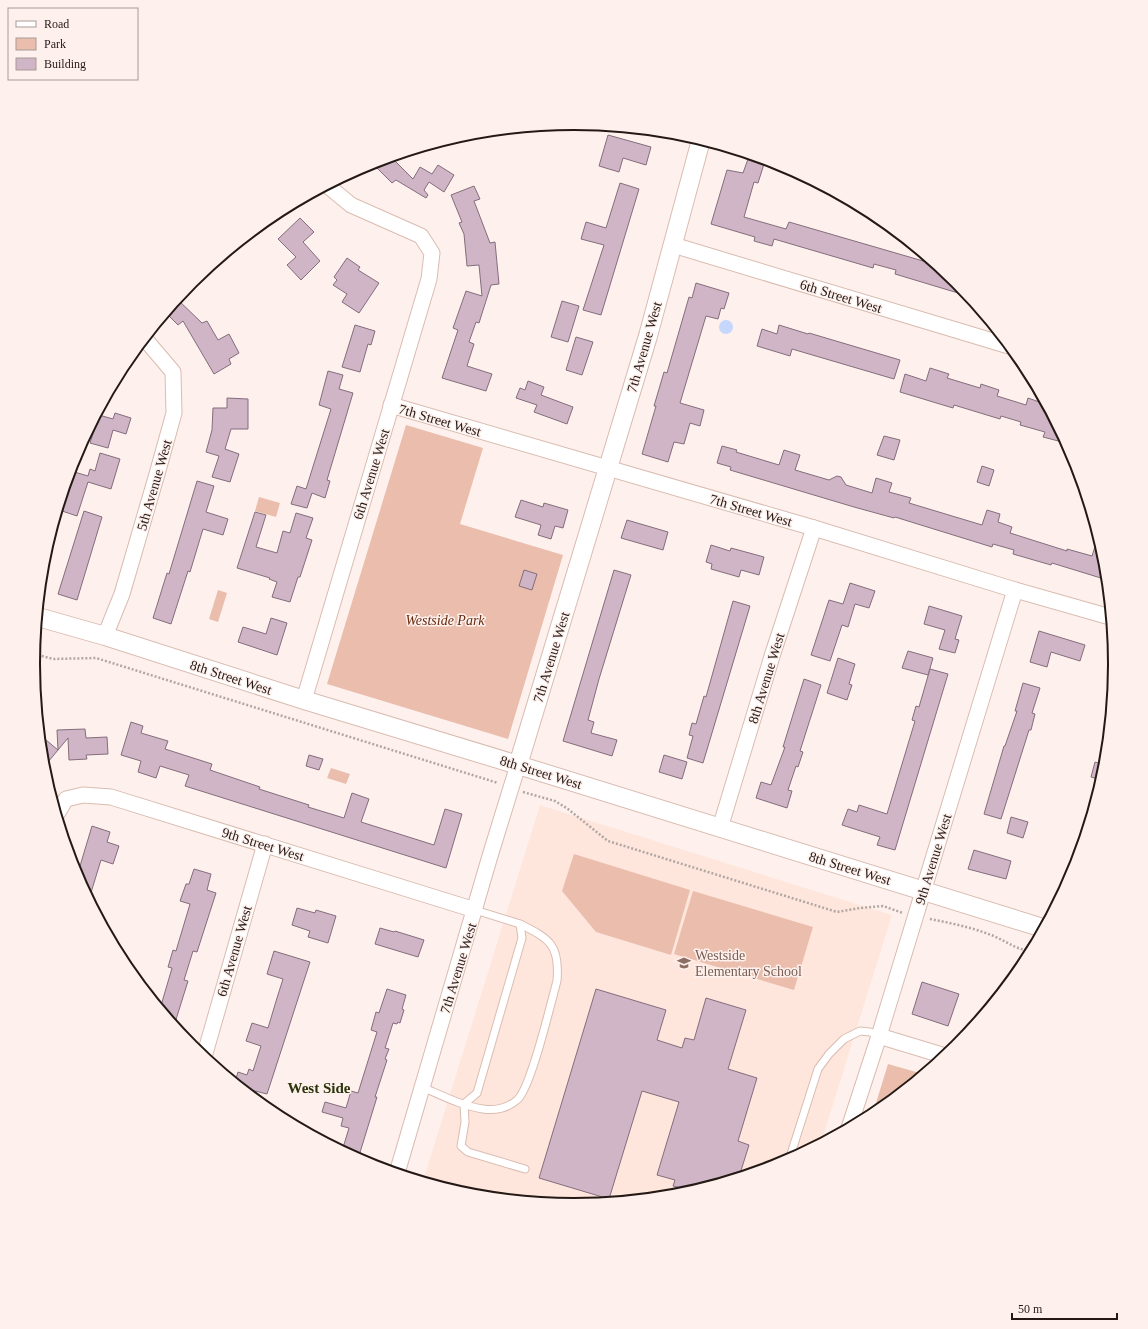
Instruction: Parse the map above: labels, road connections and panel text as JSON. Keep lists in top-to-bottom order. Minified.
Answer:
{"streets":{"street":["6th Street West","7th Avenue West","7th Street West","6th Avenue West","5th Avenue West","8th Street West","8th Avenue West","9th Street West","9th Avenue West"]},"crossings":[["6th Street West","7th Avenue West"],["7th Avenue West","7th Street West"],["7th Avenue West","8th Street West"],["7th Avenue West","9th Street West"],["7th Street West","6th Avenue West"],["7th Street West","8th Avenue West"],["7th Street West","9th Avenue West"],["6th Avenue West","8th Street West"],["6th Avenue West","9th Street West"],["5th Avenue West","8th Street West"],["8th Street West","8th Avenue West"],["8th Street West","9th Avenue West"]],"districts":["West Side"],"parks":["Westside Park"],"places":{"school or university":["Westside Elementary School"]},"legend":["Road","Park","Building"],"scale_bar":"50 m"}
